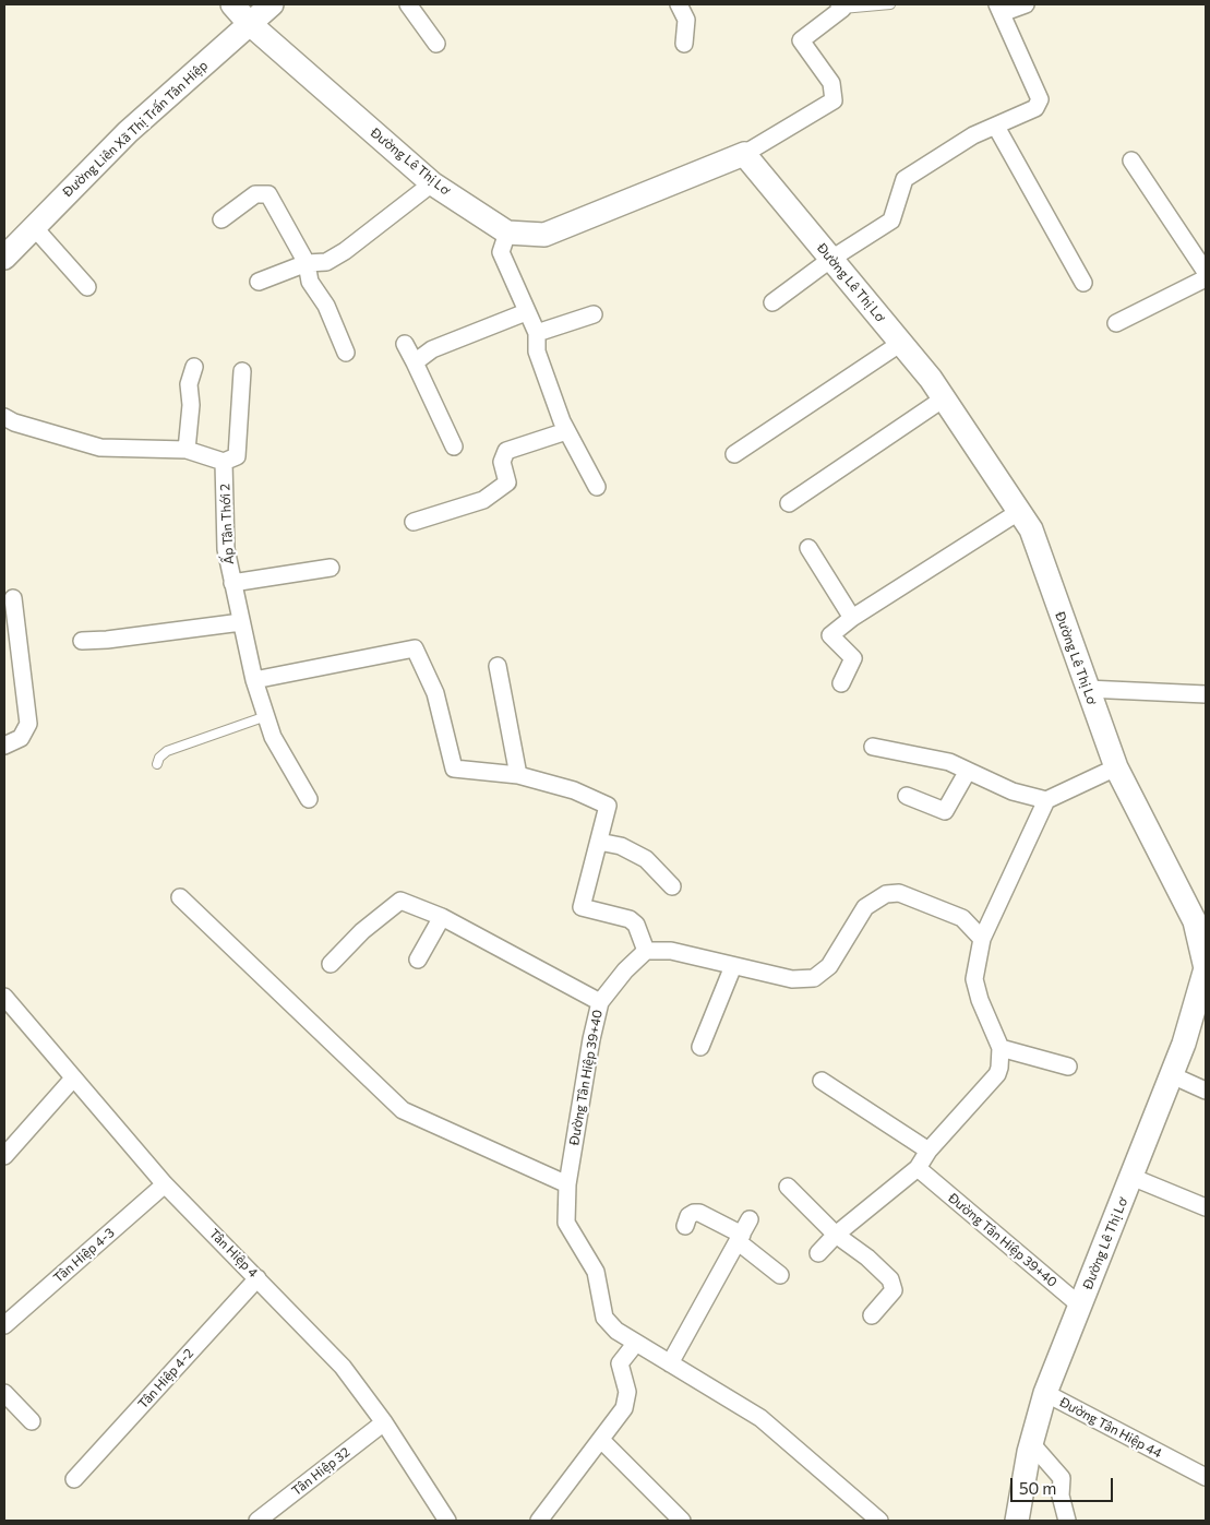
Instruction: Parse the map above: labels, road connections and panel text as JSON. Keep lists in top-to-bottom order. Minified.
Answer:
{"streets":{"street":["Đường Liên Xã Thị Trấn Tân Hiệp","Đường Lê Thị Lơ","Ấp Tân Thới 2","Đường Tân Hiệp 39+40","Tân Hiệp 4","Tân Hiệp 4-3","Tân Hiệp 4-2","Đường Tân Hiệp 44","Tân Hiệp 32"]},"crossings":[["Đường Liên Xã Thị Trấn Tân Hiệp","Đường Lê Thị Lơ"],["Đường Lê Thị Lơ","Đường Tân Hiệp 39+40"],["Đường Lê Thị Lơ","Đường Tân Hiệp 44"],["Tân Hiệp 4","Tân Hiệp 4-3"],["Tân Hiệp 4","Tân Hiệp 4-2"],["Tân Hiệp 4","Tân Hiệp 32"]],"scale_bar":"50 m"}
